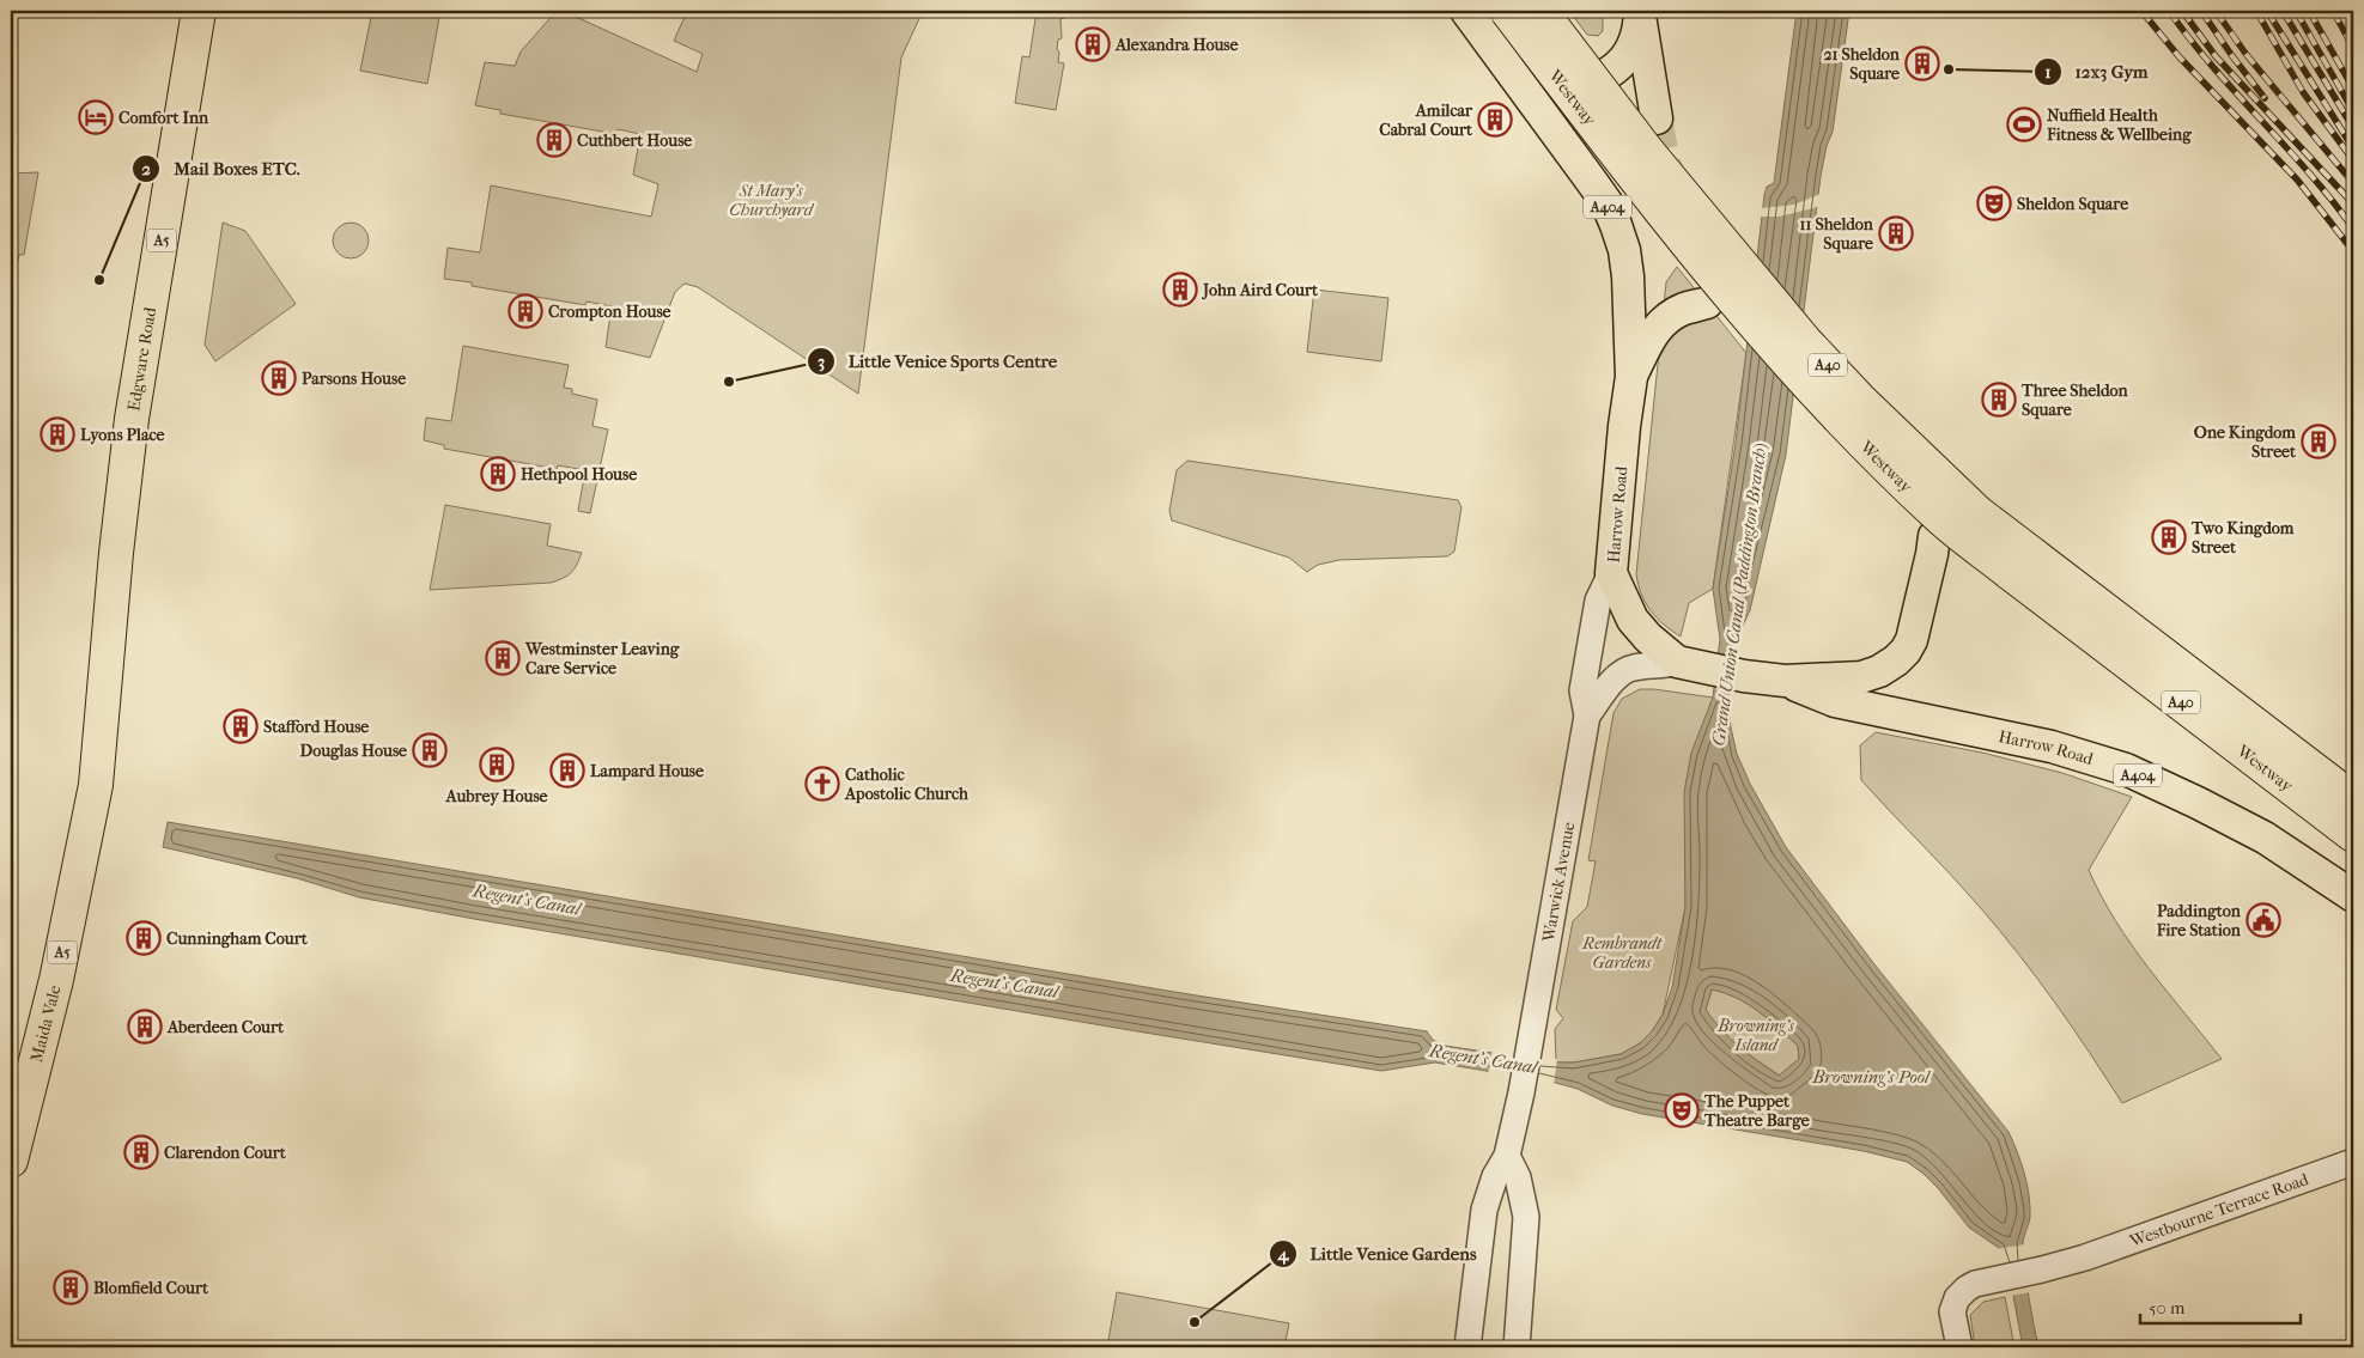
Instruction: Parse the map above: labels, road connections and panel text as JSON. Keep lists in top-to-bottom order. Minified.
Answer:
{"streets":{"highway":["Westway","A5","Edgware Road","A40","Maida Vale"],"main road":["A404","Harrow Road"],"street":["Warwick Avenue","Westbourne Terrace Road"]},"crossings":[["Edgware Road","Maida Vale"],["Harrow Road","Warwick Avenue"]],"water":["Grand Union Canal (Paddington Branch)","Regent's Canal","Browning's Pool"],"parks":["St Mary's Churchyard","Rembrandt Gardens","Browning's Island"],"places":{"building":["Alexandra House","21 Sheldon Square","Amilcar Cabral Court","Cuthbert House","11 Sheldon Square","John Aird Court","Crompton House","Parsons House","Three Sheldon Square","Lyons Place","One Kingdom Street","Hethpool House","Two Kingdom Street","Westminster Leaving Care Service","Stafford House","Douglas House","Aubrey House","Lampard House","Cunningham Court","Aberdeen Court","Clarendon Court","Blomfield Court"],"other":["12x3 Gym","Mail Boxes ETC.","Little Venice Sports Centre","Little Venice Gardens"],"hotel":["Comfort Inn"],"sports":["Nuffield Health Fitness & Wellbeing"],"theatre":["Sheldon Square","The Puppet Theatre Barge"],"church":["Catholic Apostolic Church"],"public building":["Paddington Fire Station"]},"scale_bar":"50 m"}
